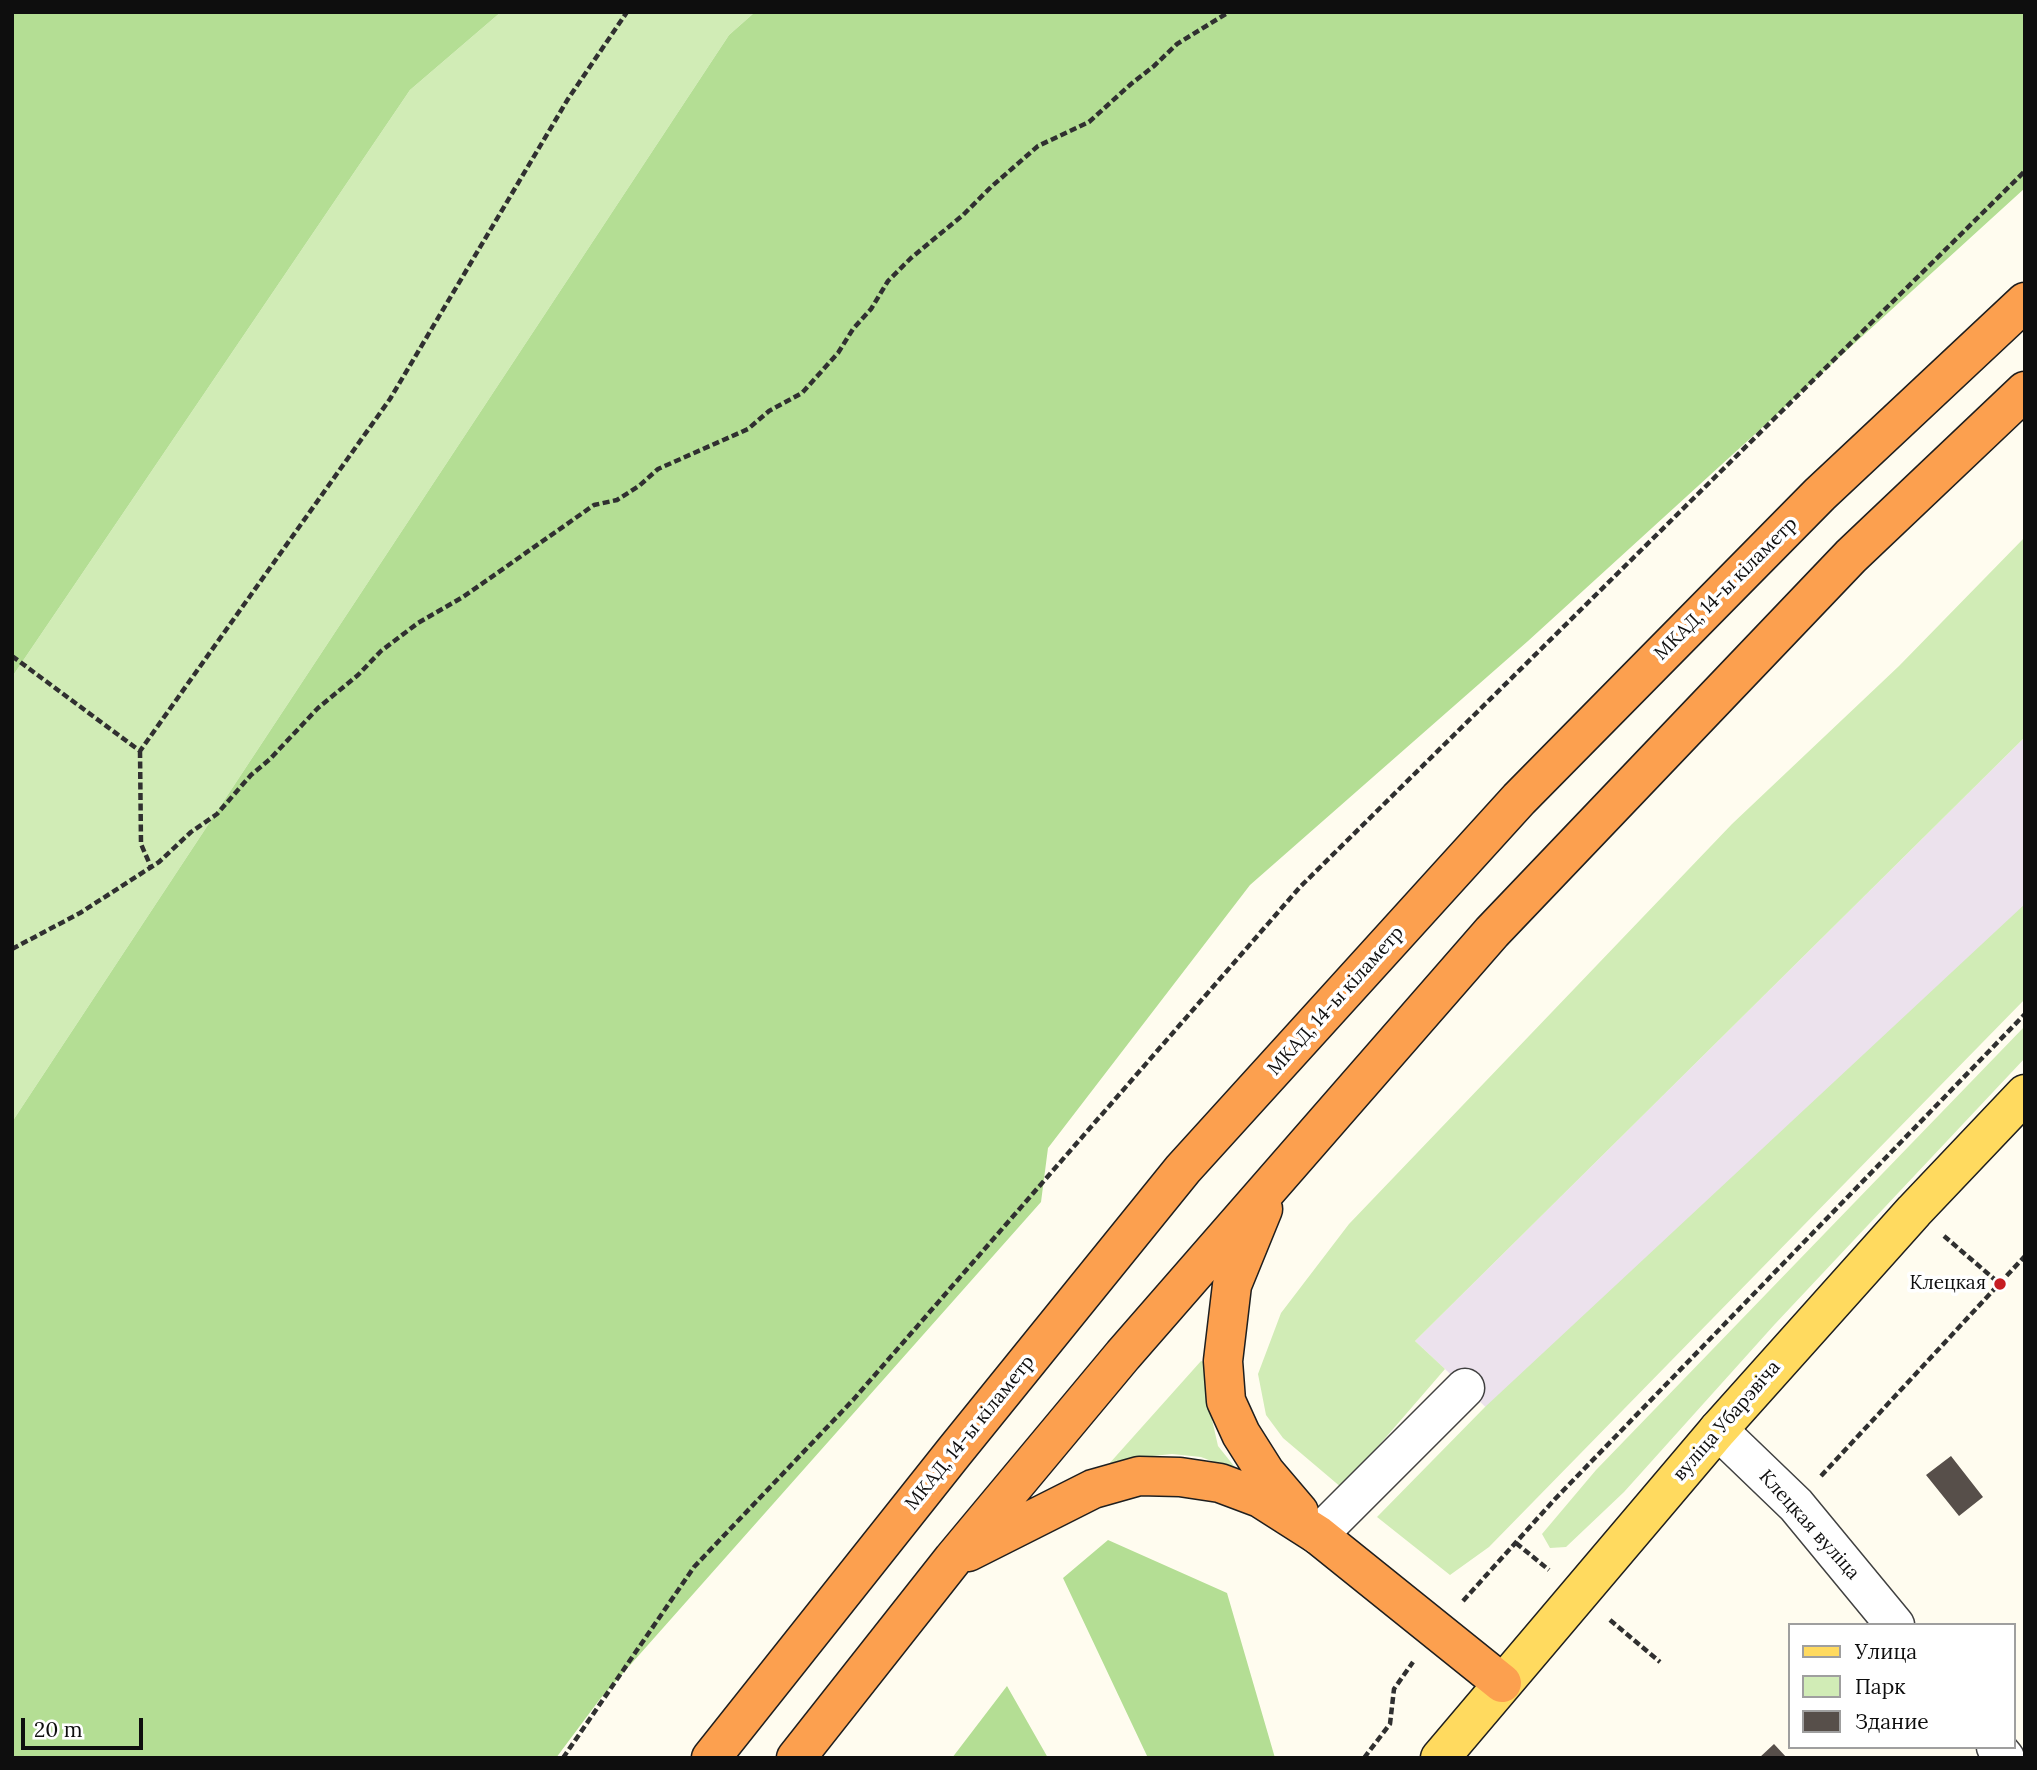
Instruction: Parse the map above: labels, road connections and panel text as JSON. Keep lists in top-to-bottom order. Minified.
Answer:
{"streets":{"highway":["МКАД, 14-ы кіламетр"],"main road":["вуліца Убарэвіча"],"street":["Клецкая вуліца"]},"crossings":[["вуліца Убарэвіча","Клецкая вуліца"]],"places":["Клецкая"],"legend":["Улица","Парк","Здание"],"scale_bar":"20 m"}
